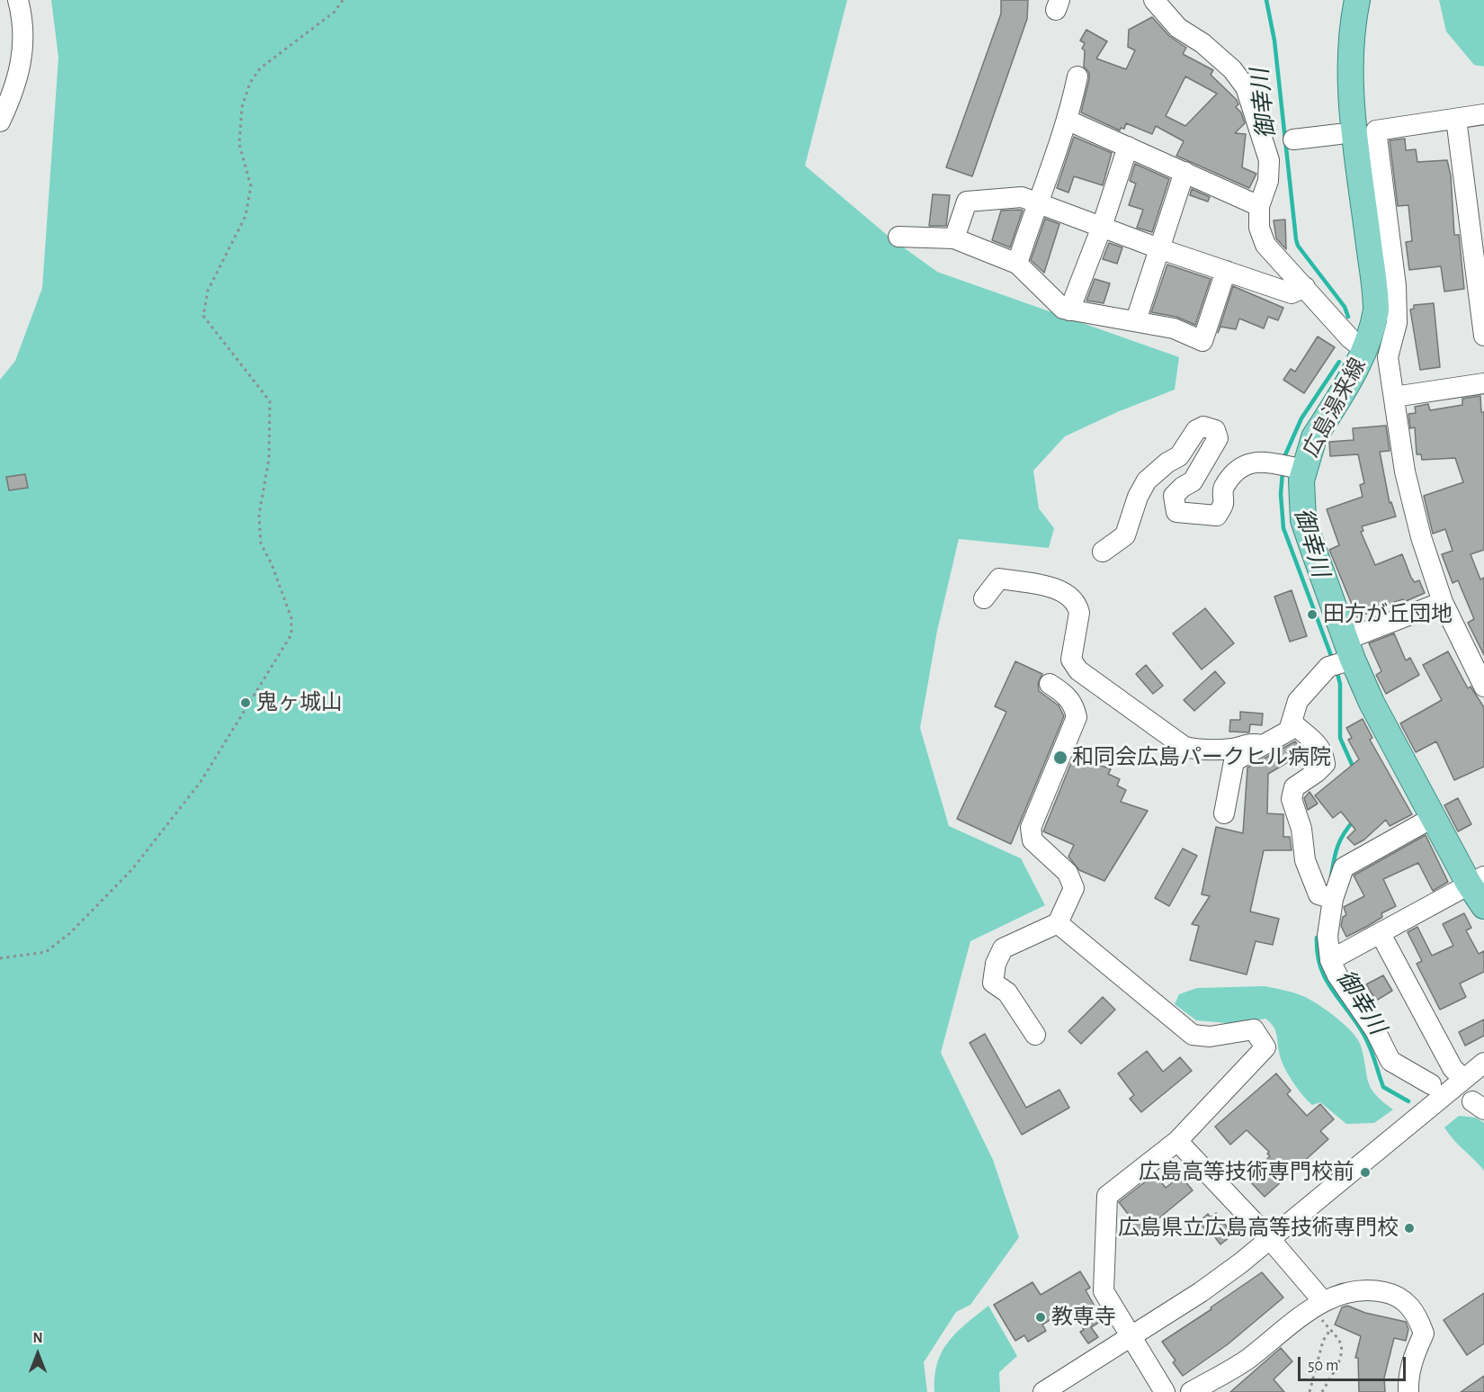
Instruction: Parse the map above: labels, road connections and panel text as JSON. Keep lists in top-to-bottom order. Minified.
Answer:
{"streets":{"main road":["広島湯来線"]},"water":["御幸川"],"places":["田方が丘団地","鬼ヶ城山","和同会広島パークヒル病院","広島高等技術専門校前","広島県立広島高等技術専門校","教専寺"],"scale_bar":"50 m","north":"top"}
